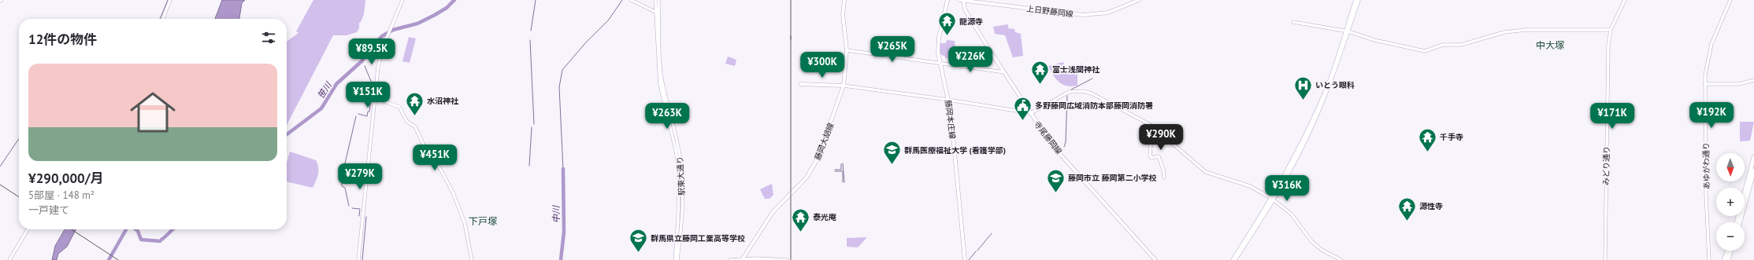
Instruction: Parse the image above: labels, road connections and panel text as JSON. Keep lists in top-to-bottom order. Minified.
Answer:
{"streets":{"main road":["上日野藤岡線","藤岡本庄線","寺尾藤岡線","藤岡大胡線"],"street":["みどり通り","あゆがわ通り","駅東大通り"]},"crossings":[["上日野藤岡線","寺尾藤岡線"]],"districts":["中大塚","下戸塚"],"water":["笹川","中川"],"places":{"temple":["龍源寺","富士浅間神社","水沼神社","千手寺","源性寺","泰光庵"],"hospital":["いとう眼科"],"public building":["多野藤岡広域消防本部藤岡消防署"],"school or university":["群馬医療福祉大学 (看護学部)","藤岡市立 藤岡第二小学校","群馬県立藤岡工業高等学校"]},"north":"bottom","page":{"heading":"12件の物件","price":["¥265K","¥89.5K","¥226K","¥300K","¥151K","¥192K","¥263K","¥171K","¥290K","¥451K","¥279K","¥316K"],"list":[{"name":"¥290,000/月","note":"5部屋 · 148 m² · 一戸建て"}],"map_buttons":["+","−"]}}
